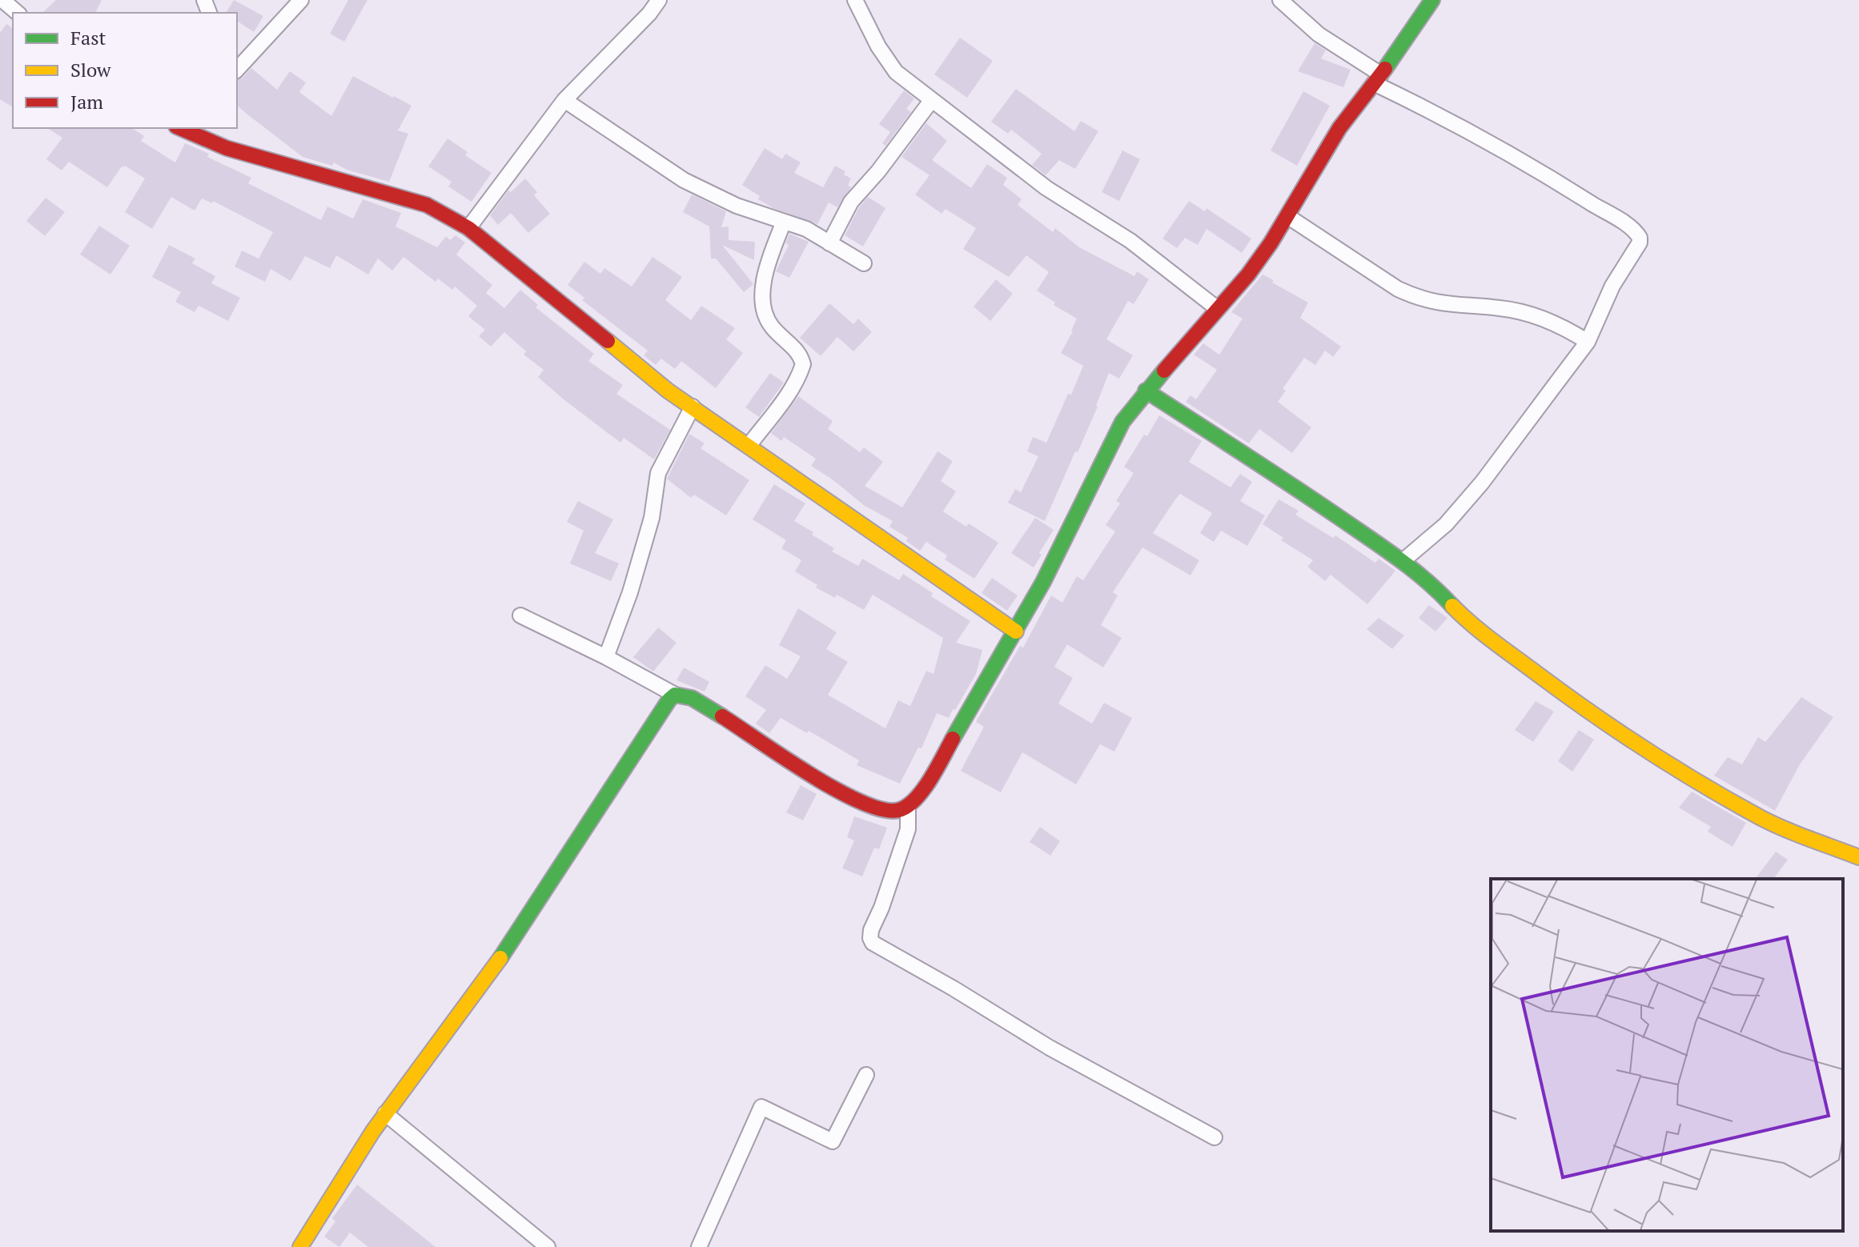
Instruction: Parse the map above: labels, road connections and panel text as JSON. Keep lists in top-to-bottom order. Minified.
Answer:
{"legend":["Fast","Slow","Jam"]}
